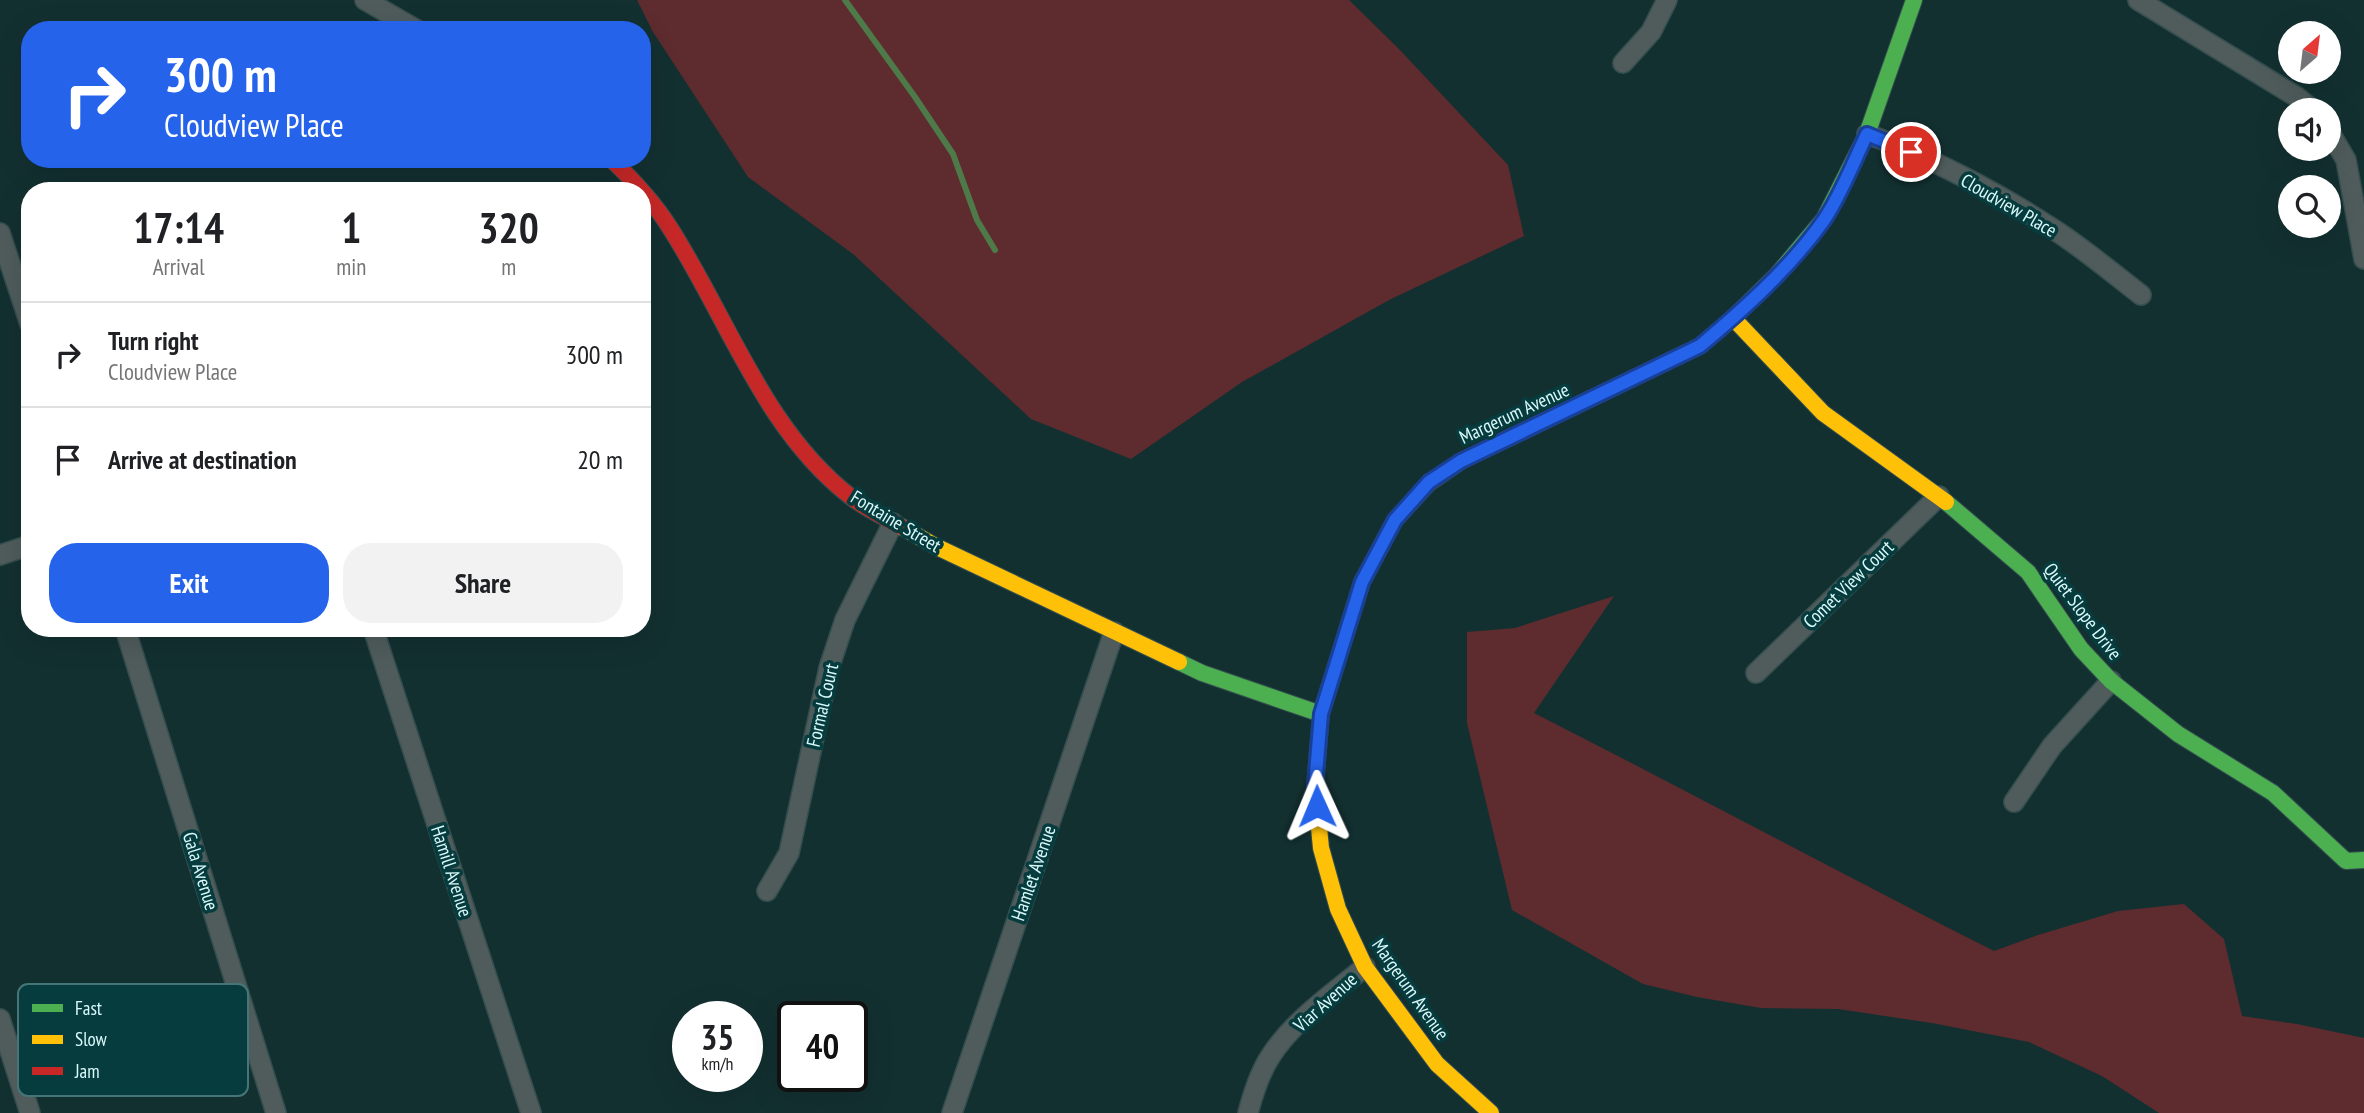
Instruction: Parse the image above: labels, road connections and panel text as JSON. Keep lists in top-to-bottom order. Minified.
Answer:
{"streets":{"street":["Cloudview Place","Margerum Avenue","Fontaine Street","Comet View Court","Quiet Slope Drive","Formal Court","Gala Avenue","Hamill Avenue","Hamlet Avenue","Viar Avenue"]},"crossings":[["Cloudview Place","Margerum Avenue"],["Margerum Avenue","Fontaine Street"],["Margerum Avenue","Quiet Slope Drive"],["Margerum Avenue","Viar Avenue"],["Fontaine Street","Formal Court"],["Fontaine Street","Hamlet Avenue"],["Comet View Court","Quiet Slope Drive"]],"legend":["Fast","Slow","Jam"],"north":"top right","page":{"turn":["300 m","Cloudview Place"],"eta":["17:14","Arrival","1","min","320","m"],"list":[{"name":"Turn right","note":"Cloudview Place","value":"300 m"},{"name":"Arrive at destination","value":"20 m"}],"buttons":["Exit","Share"],"speed":"35 km/h","limit":"40"}}
